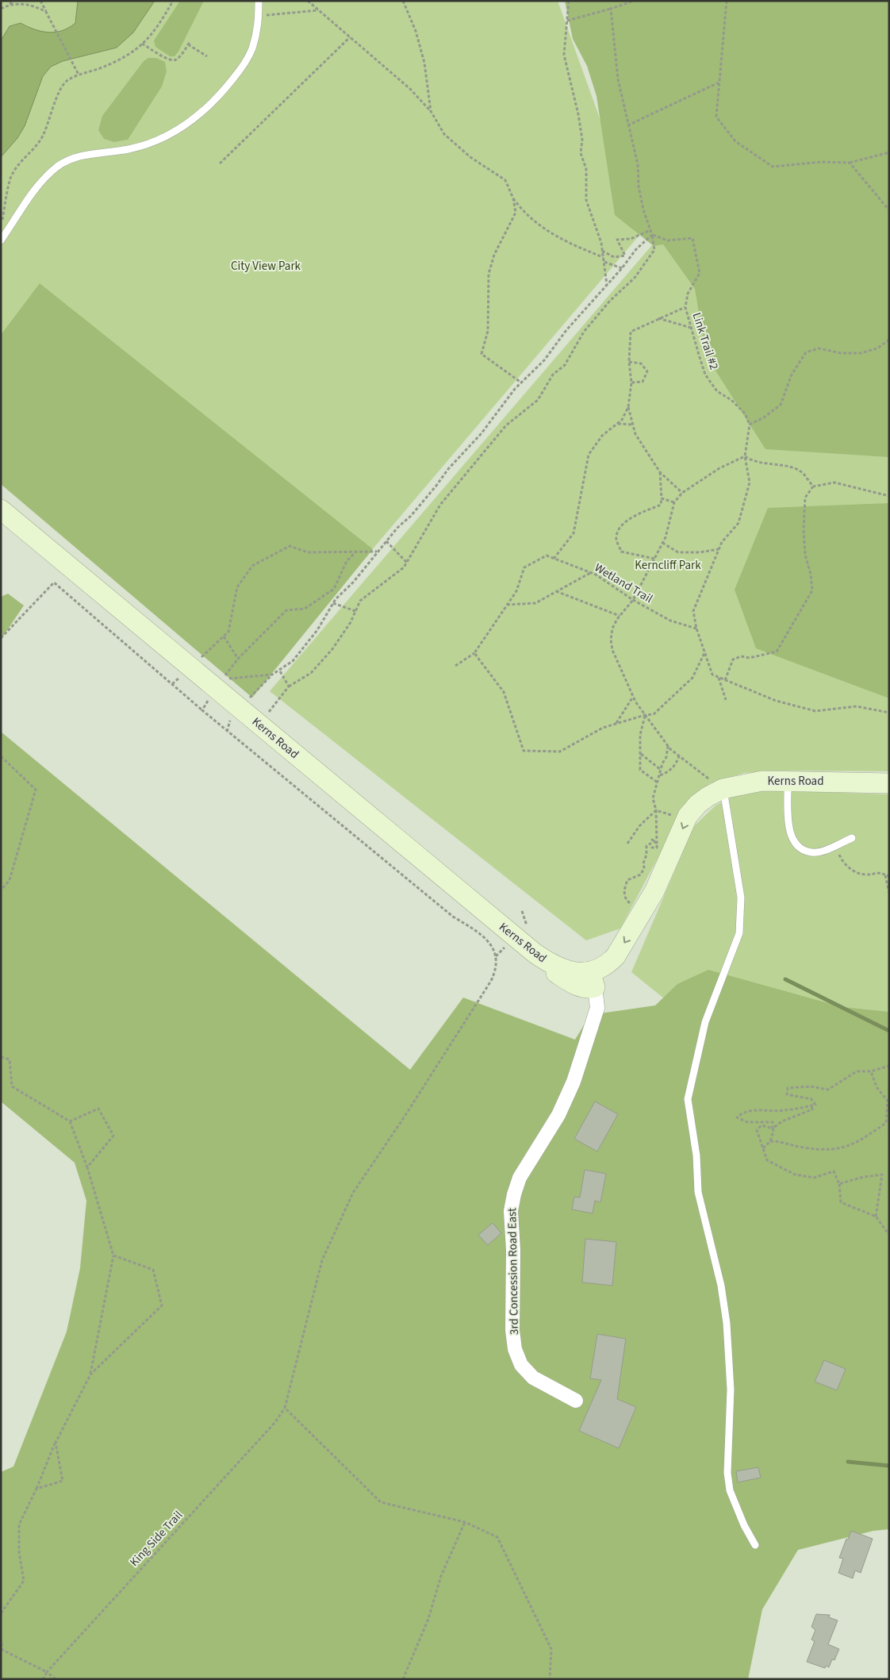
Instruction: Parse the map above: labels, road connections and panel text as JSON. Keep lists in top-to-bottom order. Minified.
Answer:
{"streets":{"street":["Kerns Road","3rd Concession Road East"],"path":["Link Trail #2","Wetland Trail","King Side Trail"]},"crossings":[["Kerns Road","3rd Concession Road East"]],"parks":["City View Park","Kerncliff Park"]}
